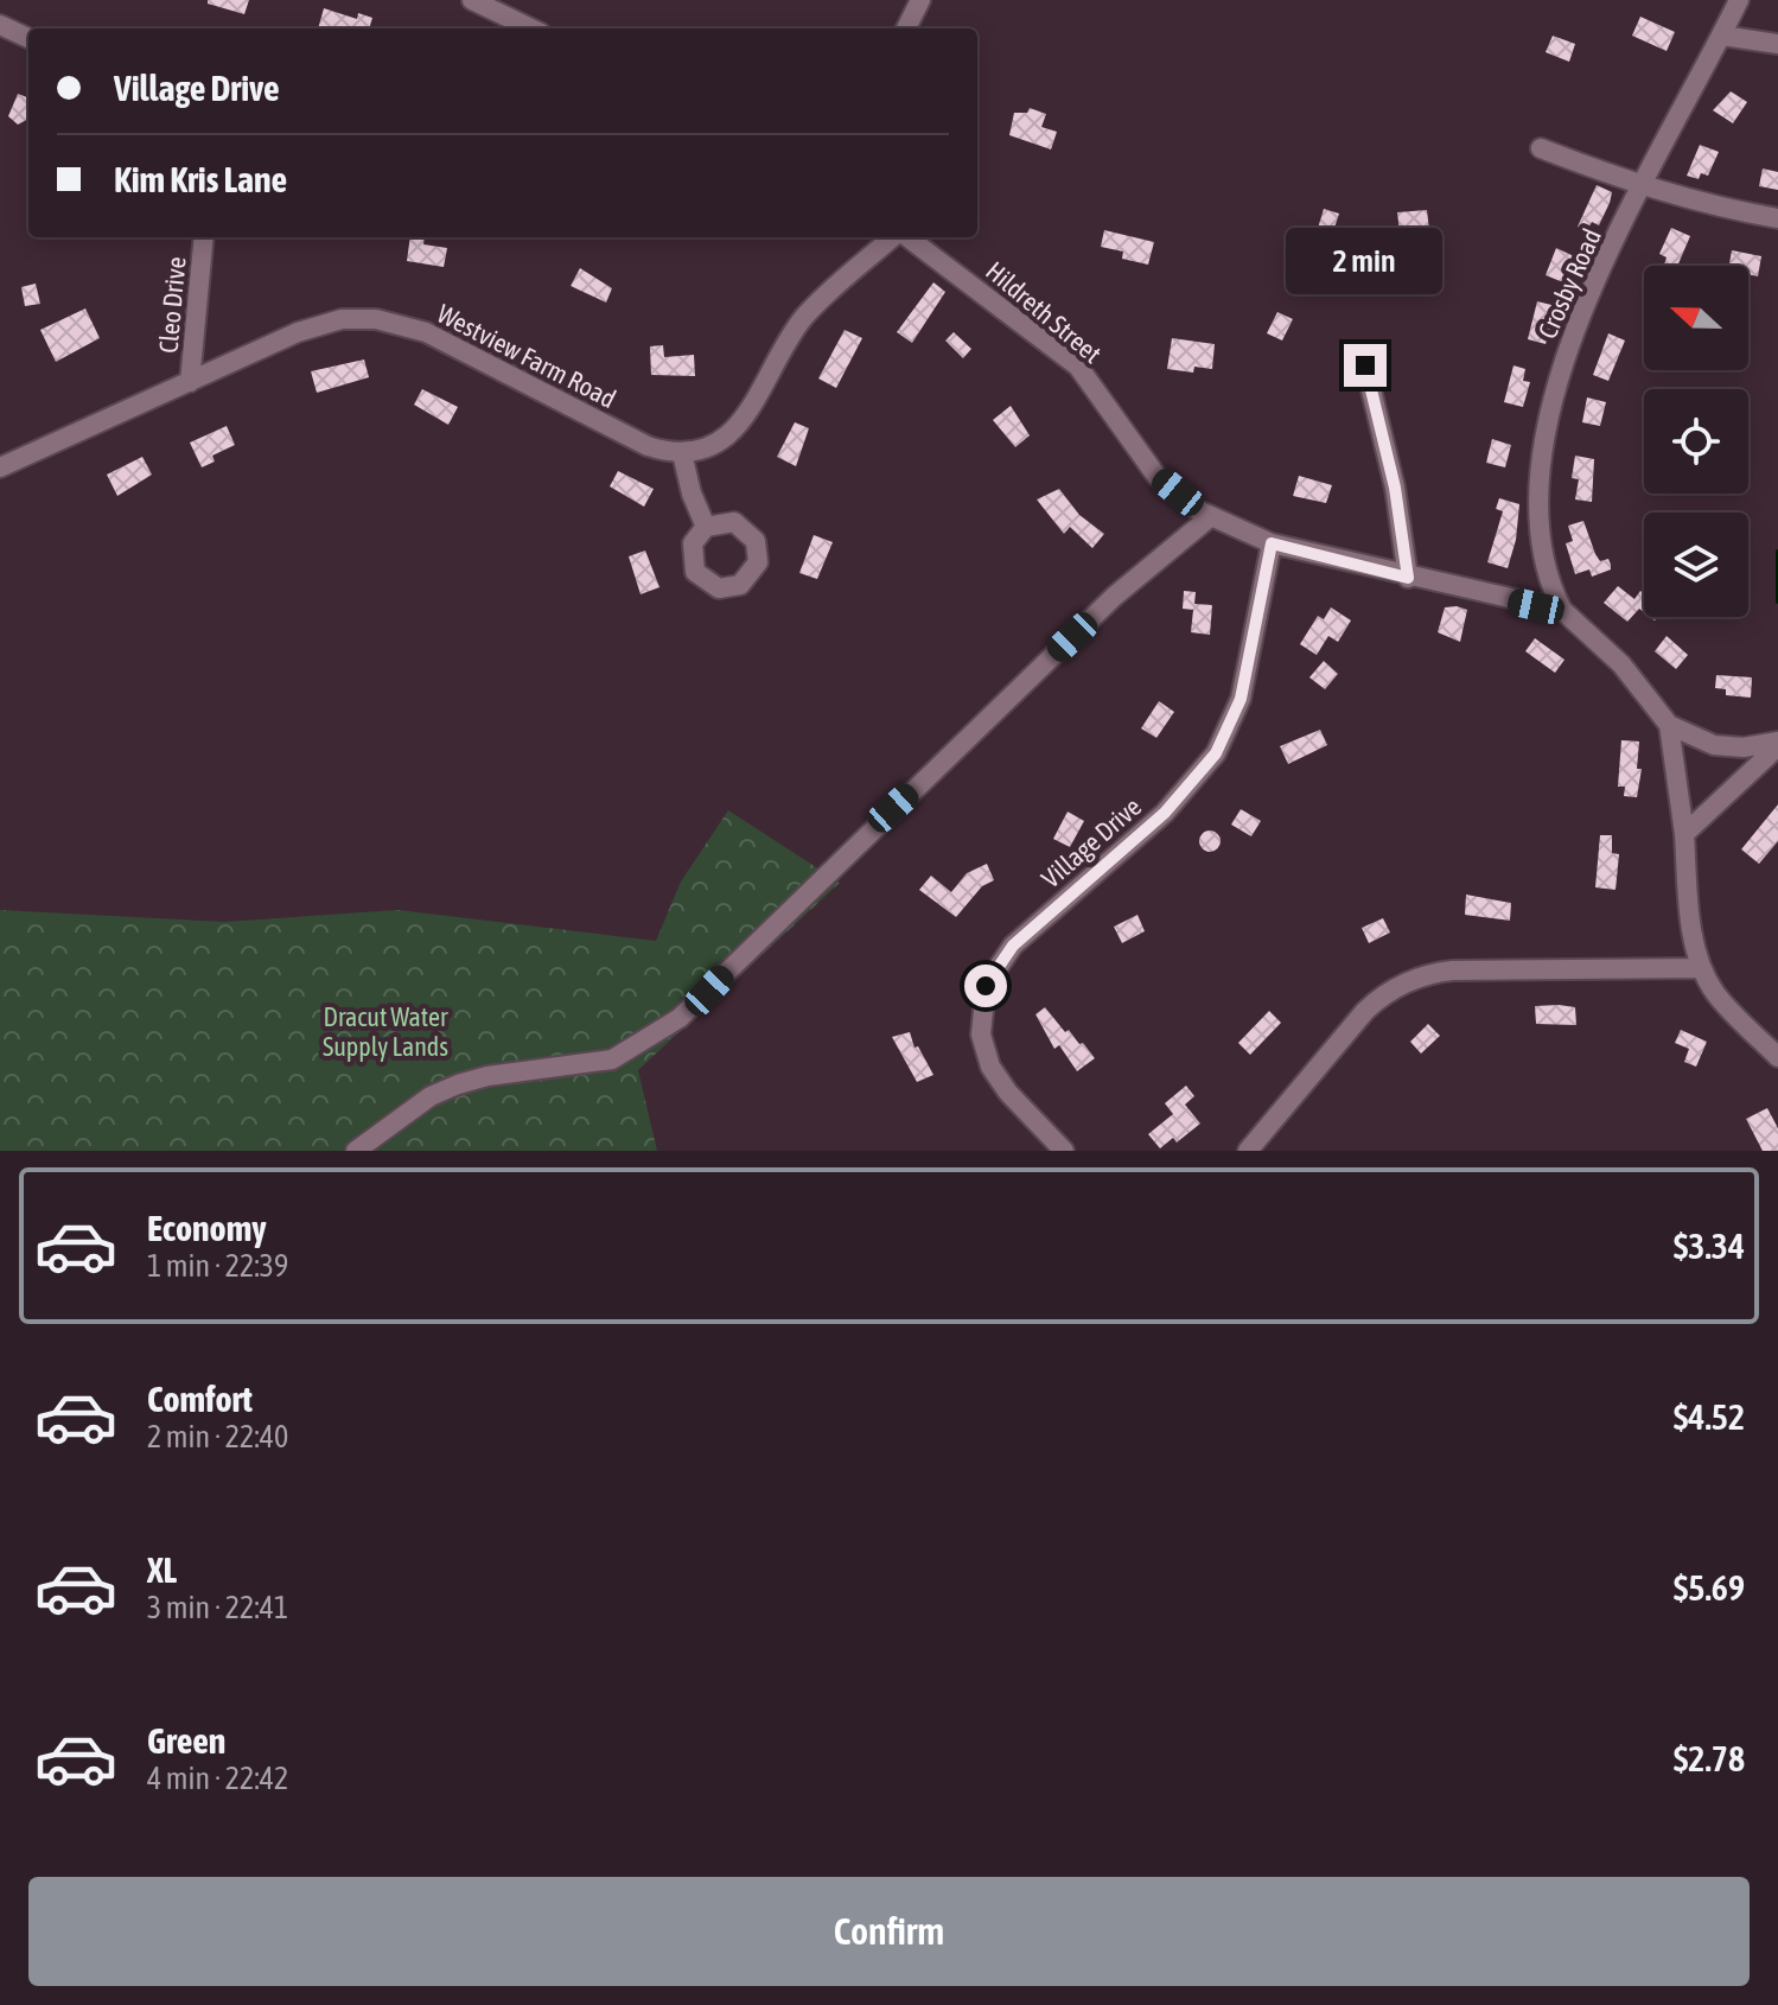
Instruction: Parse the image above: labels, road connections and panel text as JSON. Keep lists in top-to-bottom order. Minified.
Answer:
{"streets":{"street":["Crosby Road","Cleo Drive","Hildreth Street","Westview Farm Road","Village Drive"]},"crossings":[["Crosby Road","Hildreth Street"],["Cleo Drive","Westview Farm Road"],["Hildreth Street","Village Drive"]],"parks":["Dracut Water Supply Lands"],"north":"left","page":{"banner":["Village Drive","Kim Kris Lane"],"bubble":"2 min","list":[{"name":"Economy","note":"1 min · 22:39","value":"$3.34"},{"name":"Comfort","note":"2 min · 22:40","value":"$4.52"},{"name":"XL","note":"3 min · 22:41","value":"$5.69"},{"name":"Green","note":"4 min · 22:42","value":"$2.78"}],"buttons":"Confirm"}}
